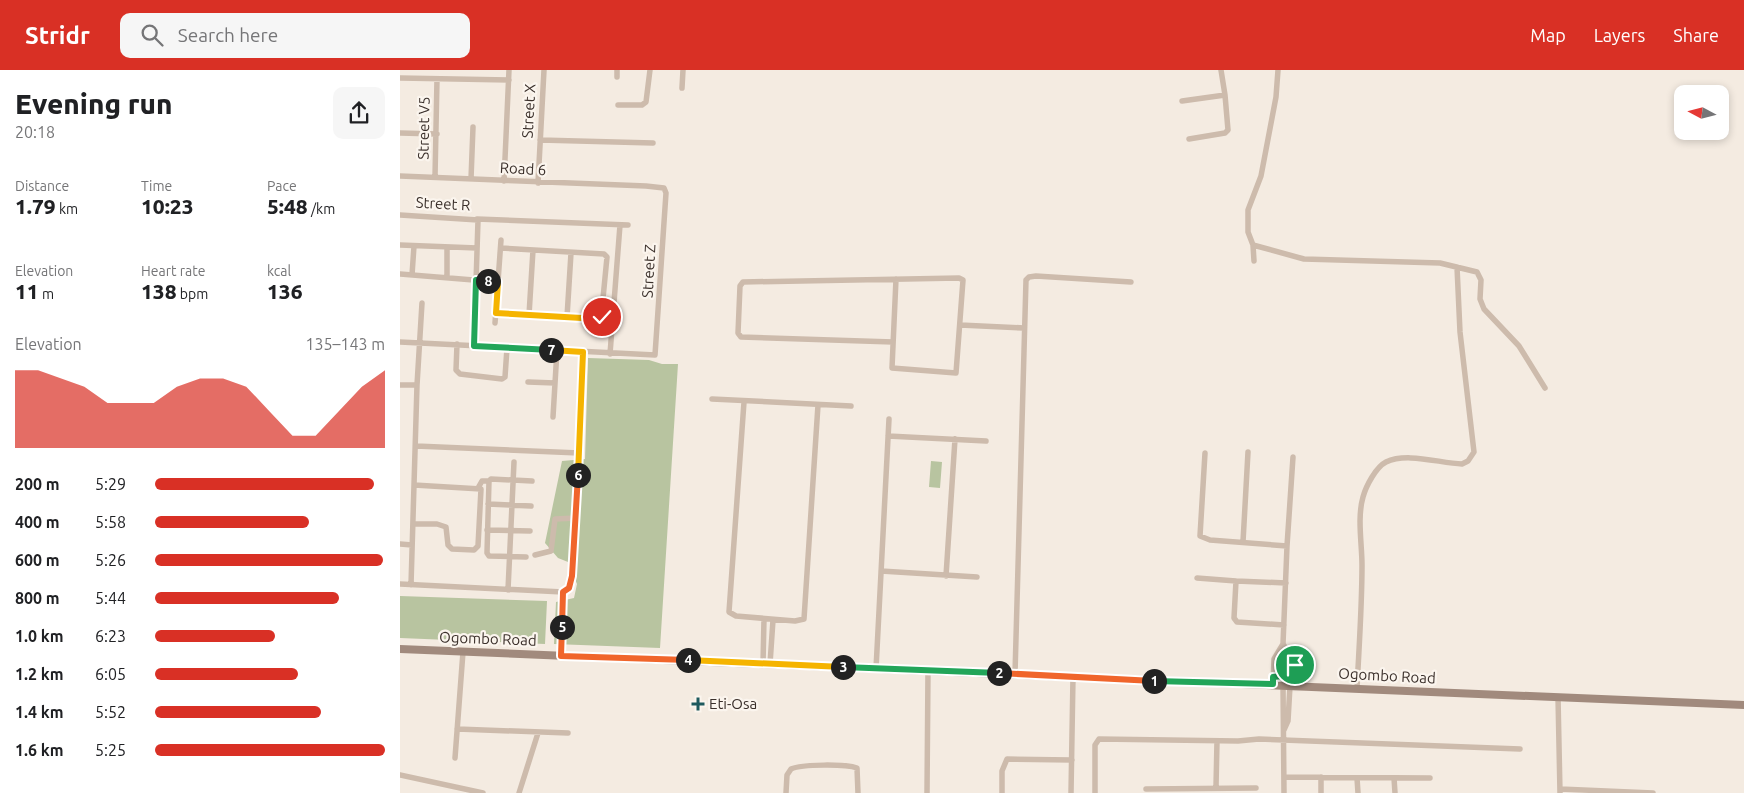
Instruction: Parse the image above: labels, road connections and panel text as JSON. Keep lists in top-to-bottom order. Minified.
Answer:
{"streets":{"main road":["Ogombo Road"],"street":["Street X","Street V5","Road 6","Street R","Street Z"]},"crossings":[["Street X","Road 6"],["Street V5","Road 6"],["Road 6","Street Z"]],"places":{"health":["Eti-Osa"]},"north":"left","page":{"header":"Stridr","search":"Search here","nav":["Map","Layers","Share"],"heading":["Evening run","20:18"],"stats":[["Distance","1.79 km"],["Time","10:23"],["Pace","5:48 /km"],["Elevation","11 m"],["Heart rate","138 bpm"],["kcal","136"]],"pins":["8","7","6","5","4","3","2","1"],"chart":["Elevation","135–143 m"],"list":[{"name":"200 m","note":"5:29"},{"name":"400 m","note":"5:58"},{"name":"600 m","note":"5:26"},{"name":"800 m","note":"5:44"},{"name":"1.0 km","note":"6:23"},{"name":"1.2 km","note":"6:05"},{"name":"1.4 km","note":"5:52"},{"name":"1.6 km","note":"5:25"}]}}
